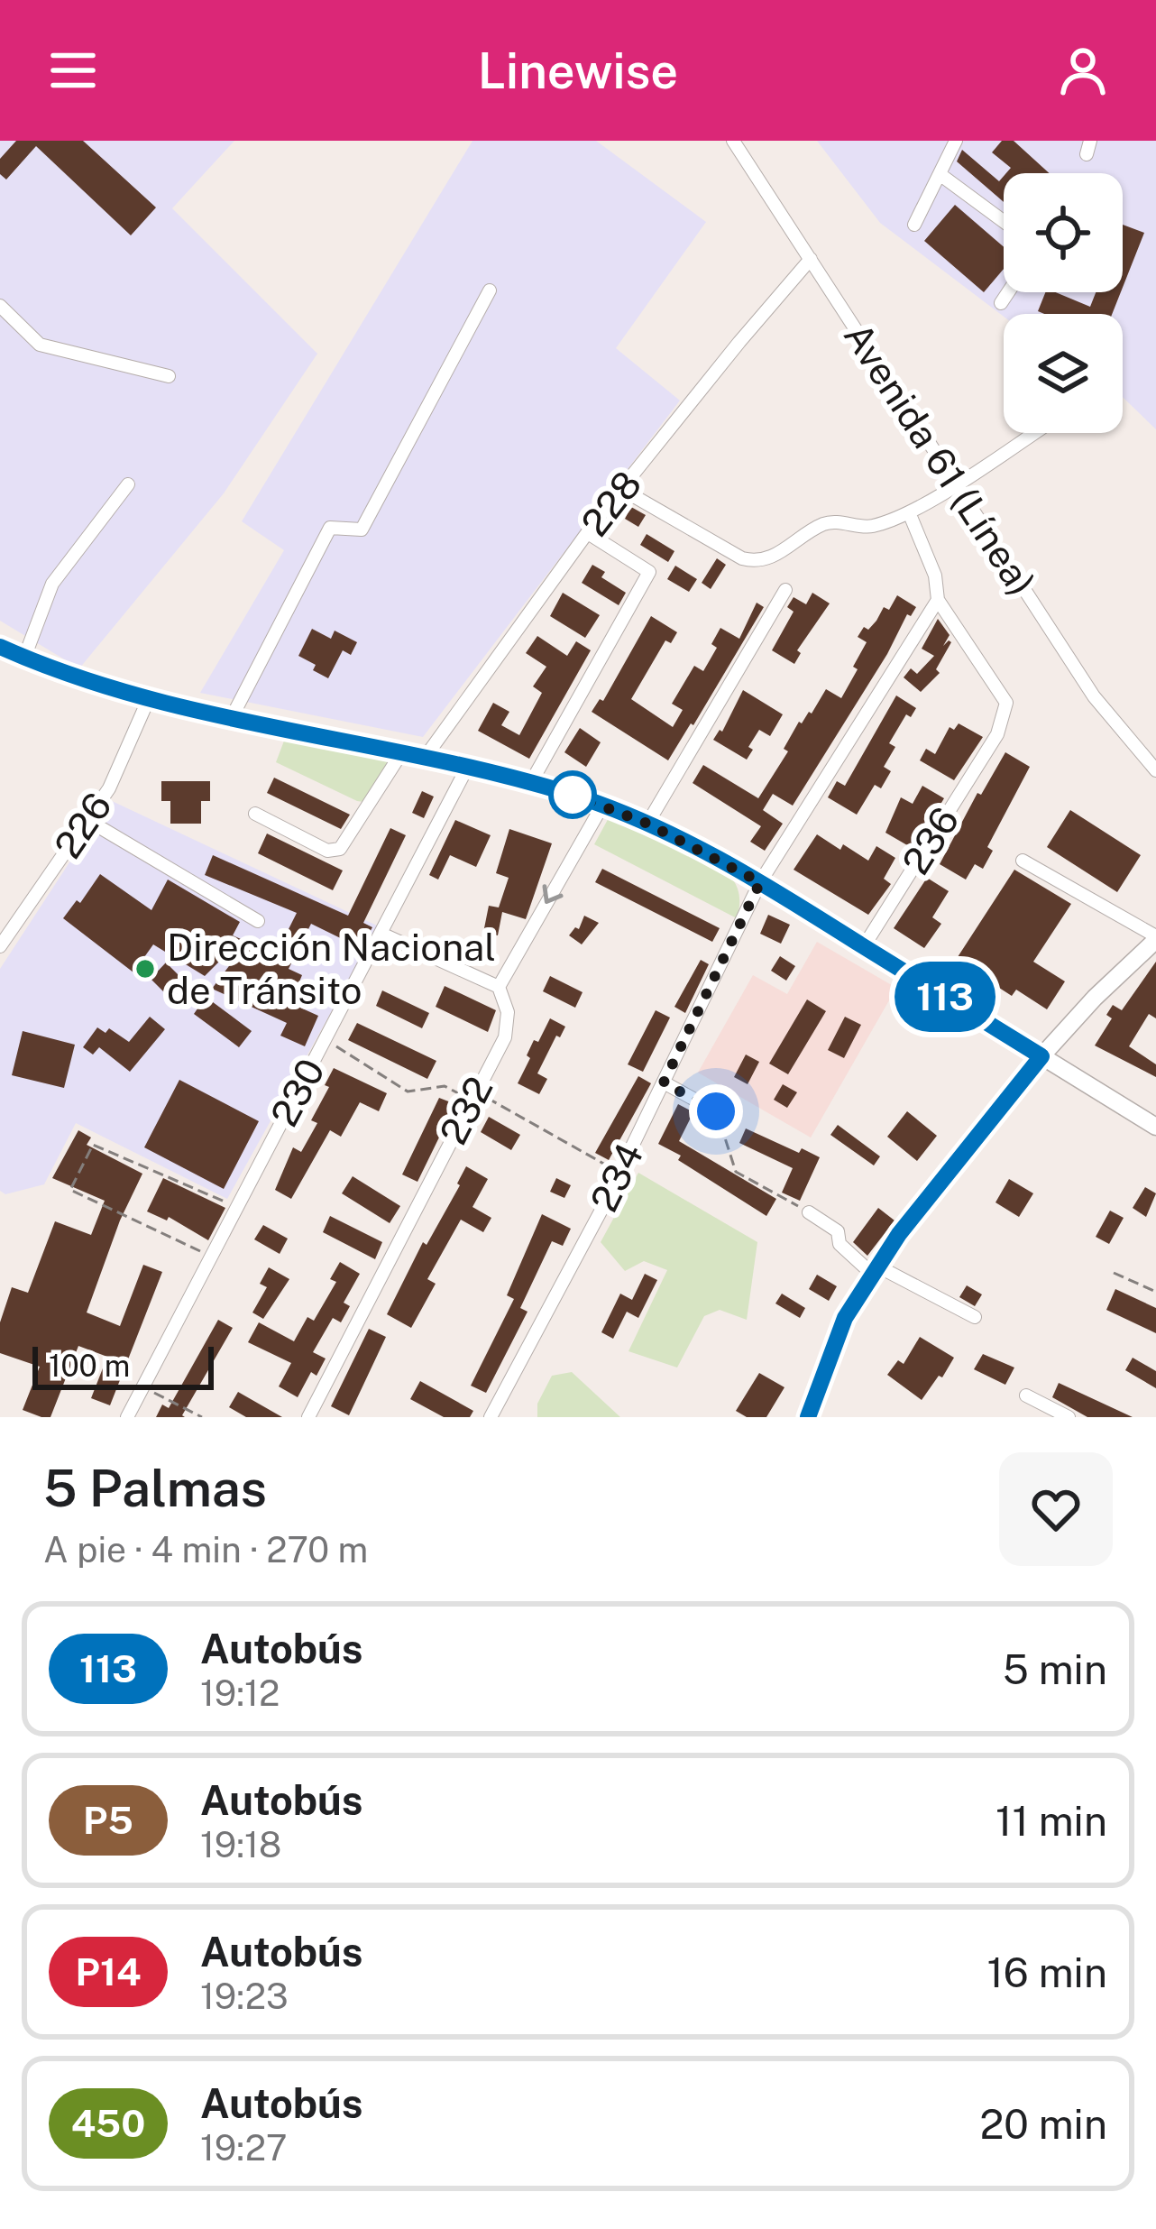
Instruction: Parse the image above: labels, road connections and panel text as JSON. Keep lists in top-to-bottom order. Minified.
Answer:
{"streets":{"street":["Avenida 61 (Línea)","228","226","236","230","232","234"]},"crossings":[["Avenida 61 (Línea)","228"],["236","234"]],"places":["Dirección Nacional de Tránsito"],"lines":["bus line 113"],"scale_bar":"100 m","page":{"header":"Linewise","on_map":"113","scale":"100 m","heading":["5 Palmas","A pie · 4 min · 270 m"],"list":[{"mark":"113","name":"Autobús","note":"19:12","value":"5 min"},{"mark":"P5","name":"Autobús","note":"19:18","value":"11 min"},{"mark":"P14","name":"Autobús","note":"19:23","value":"16 min"},{"mark":"450","name":"Autobús","note":"19:27","value":"20 min"}]}}
